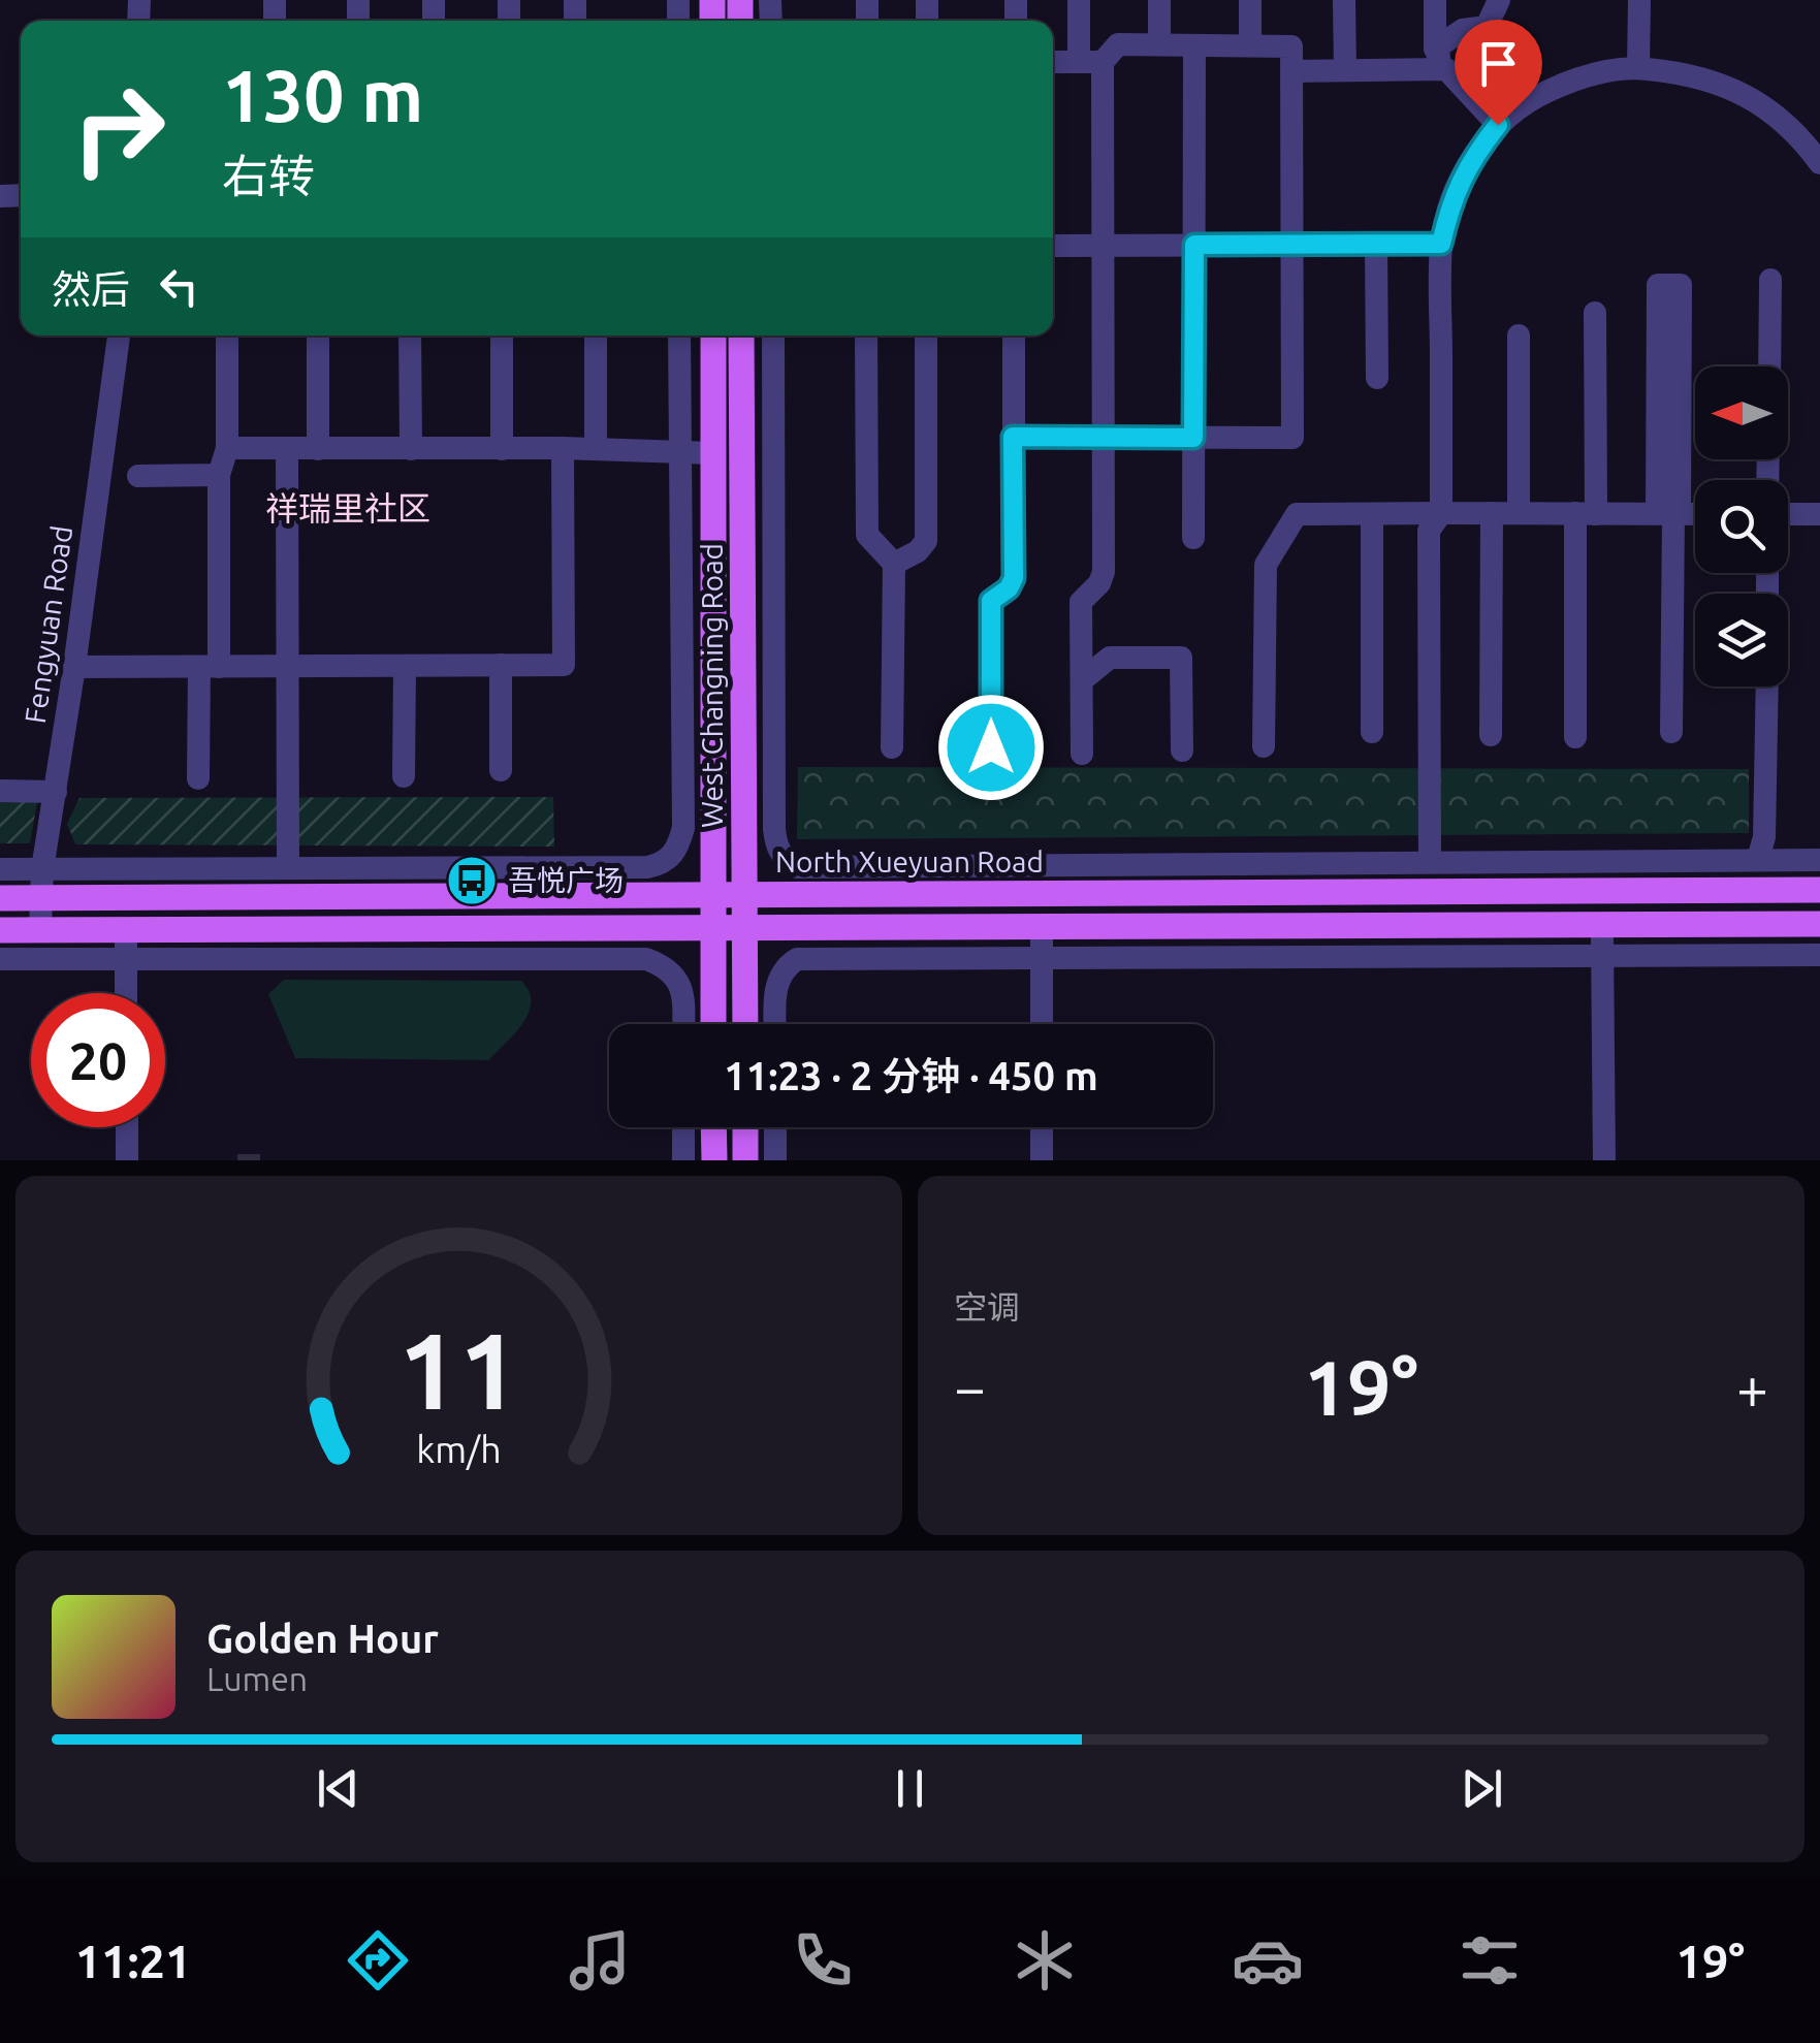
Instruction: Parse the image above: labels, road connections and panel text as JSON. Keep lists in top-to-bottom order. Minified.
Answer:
{"streets":{"main road":["West Changning Road","North Xueyuan Road"],"street":["Fengyuan Road"]},"crossings":[["Fengyuan Road","North Xueyuan Road"],["West Changning Road","North Xueyuan Road"]],"districts":["祥瑞里社区"],"places":{"bus stop":["吾悦广场"]},"north":"left","page":{"turn":["130 m","右转"],"then":"然后","limit":"20","trip":"11:23 · 2 分钟 · 450 m","tile":"空调","heat":["−","19°","+"],"song":["Golden Hour","Lumen"],"tabs":["11:21","19°"],"gauge":["11","km/h"]}}
